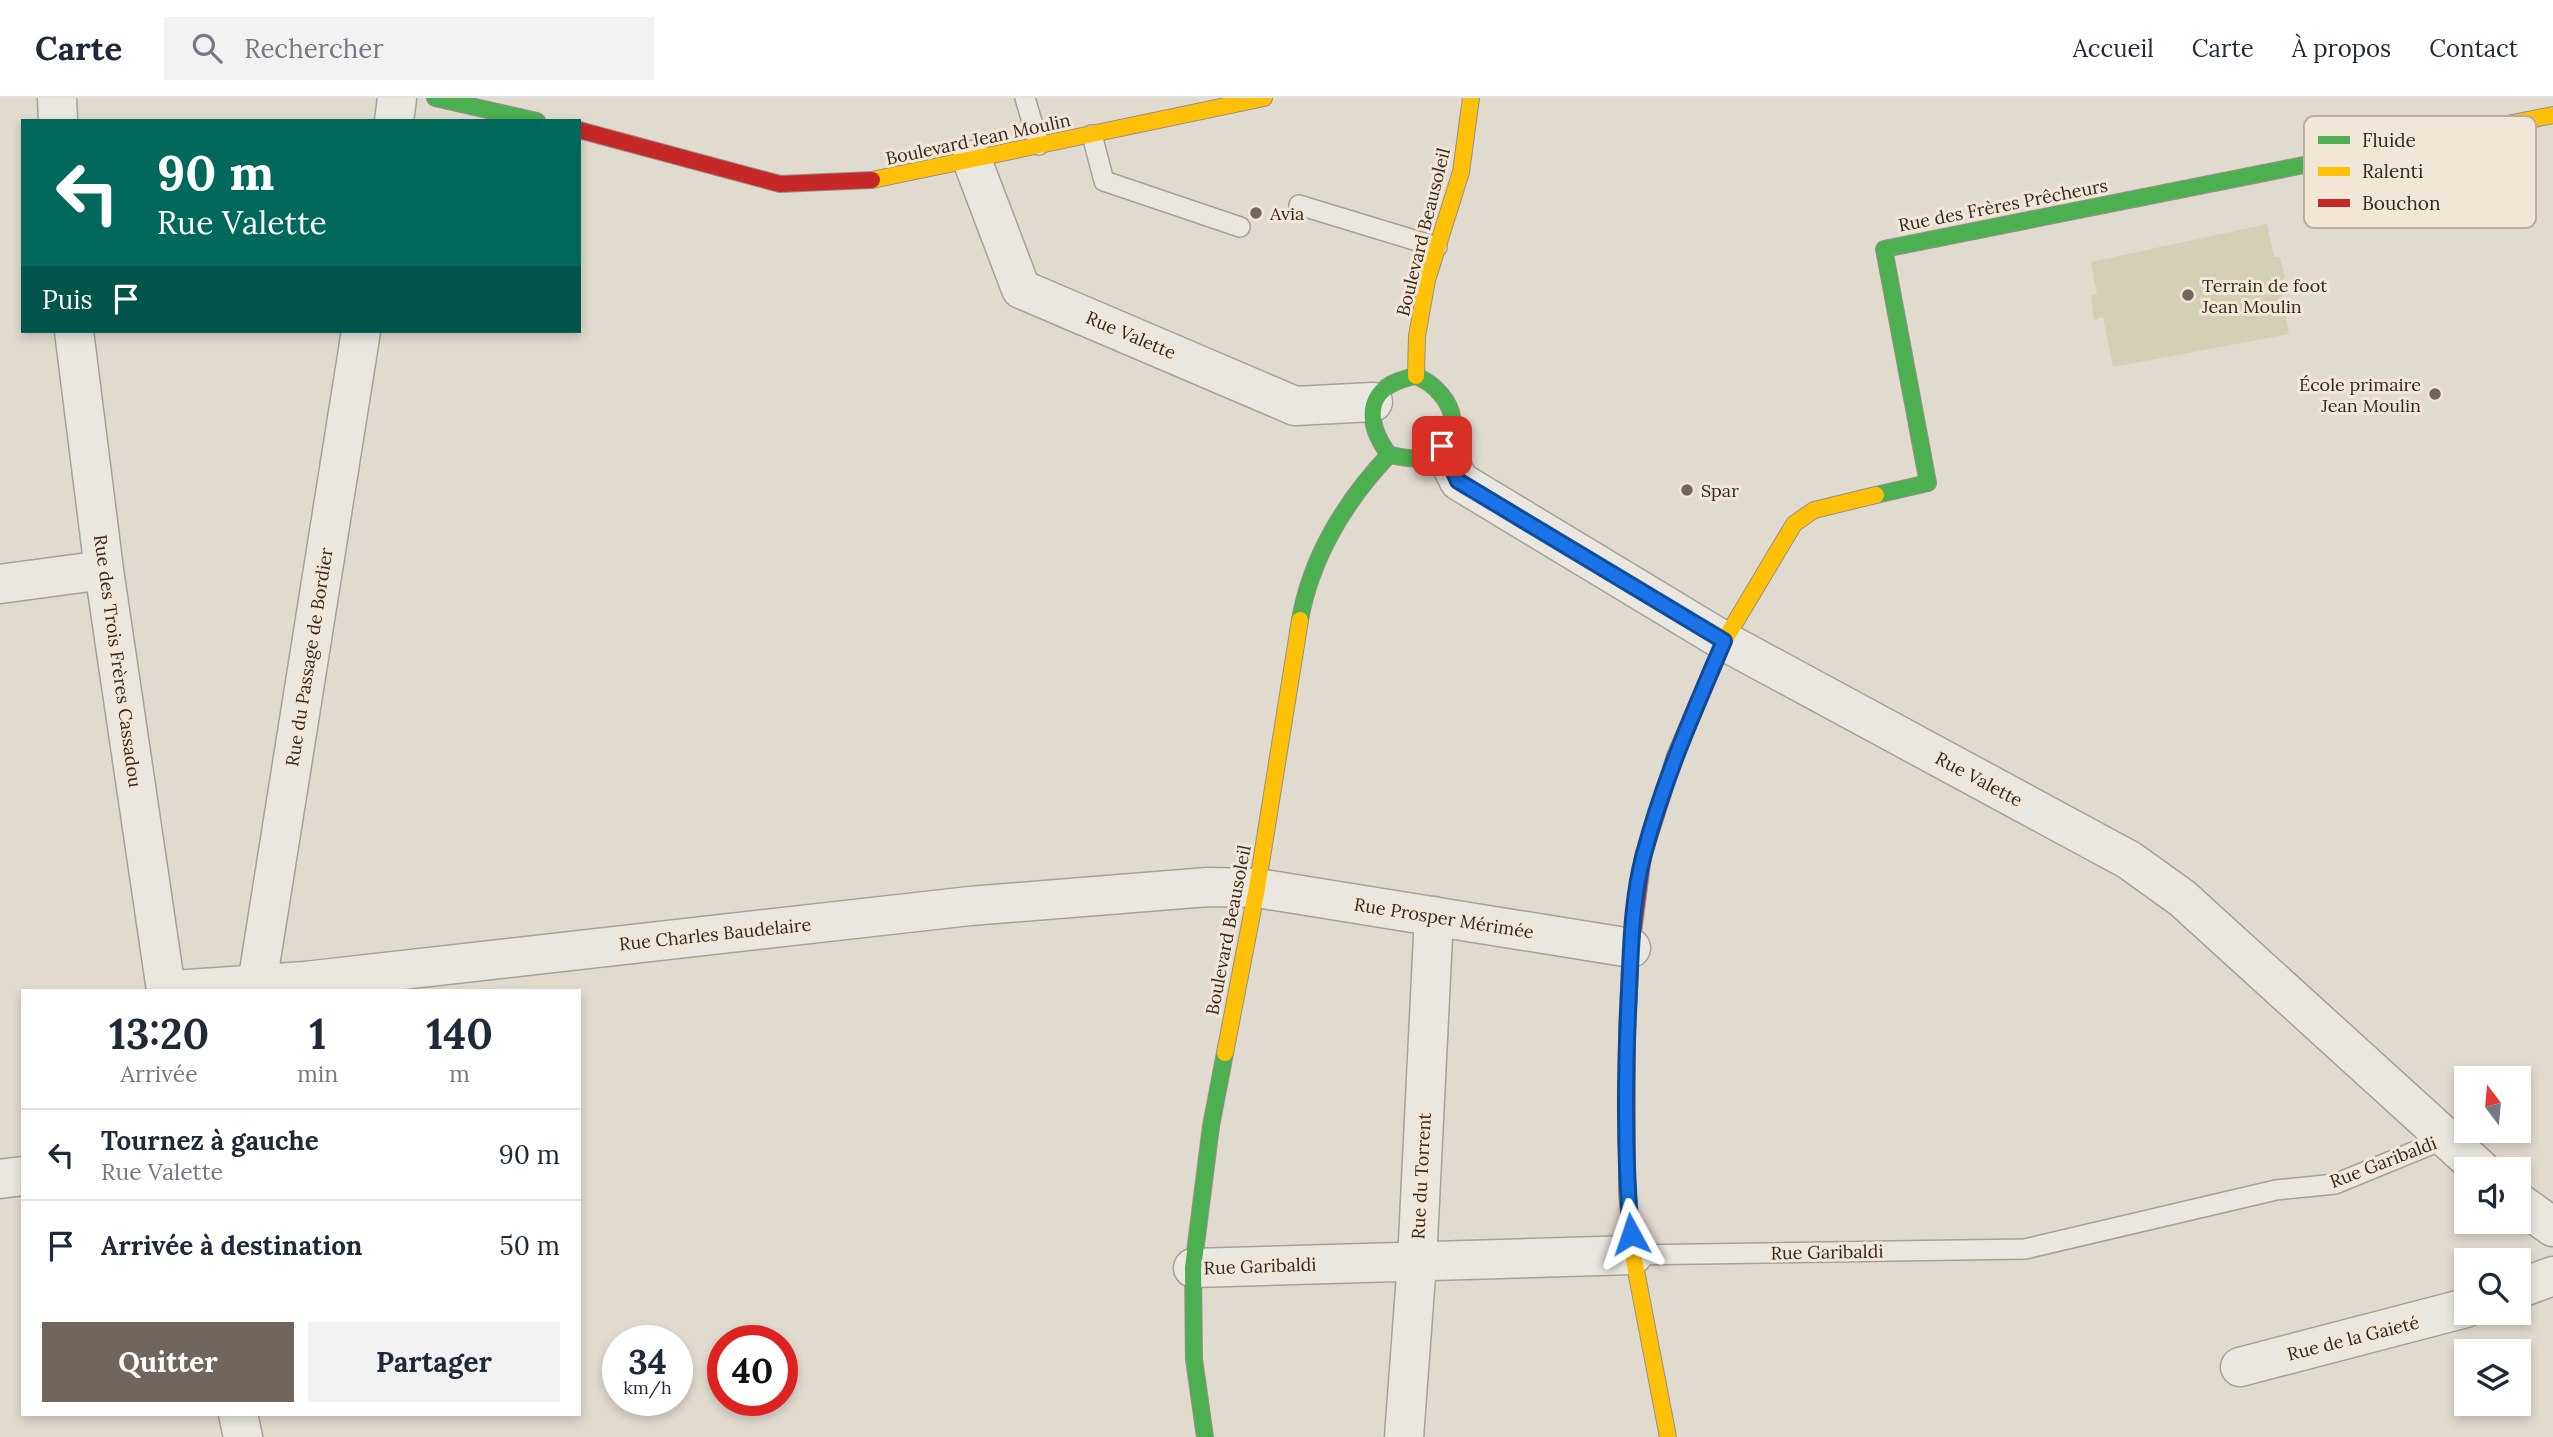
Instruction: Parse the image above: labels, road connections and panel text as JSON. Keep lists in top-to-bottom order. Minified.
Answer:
{"streets":{"main road":["Boulevard Jean Moulin","Rue des Frères Prêcheurs","Boulevard Beausoleil"],"street":["Rue Valette","Rue du Passage de Bordier","Rue des Trois Frères Cassadou","Rue Prosper Mérimée","Rue Charles Baudelaire","Rue Garibaldi","Rue du Torrent","Rue de la Gaieté"]},"crossings":[["Boulevard Jean Moulin","Rue Valette"],["Rue des Frères Prêcheurs","Rue Valette"],["Rue des Frères Prêcheurs","Rue Prosper Mérimée"],["Rue des Frères Prêcheurs","Rue Garibaldi"],["Boulevard Beausoleil","Rue Valette"],["Boulevard Beausoleil","Rue Prosper Mérimée"],["Boulevard Beausoleil","Rue Charles Baudelaire"],["Boulevard Beausoleil","Rue Garibaldi"],["Rue Valette","Rue Garibaldi"],["Rue du Passage de Bordier","Rue Charles Baudelaire"],["Rue Prosper Mérimée","Rue Charles Baudelaire"],["Rue Prosper Mérimée","Rue du Torrent"],["Rue Garibaldi","Rue du Torrent"]],"places":["Avia","Terrain de foot Jean Moulin","École primaire Jean Moulin","Spar"],"legend":["Fluide","Ralenti","Bouchon"],"north":"top","page":{"header":"Carte","search":"Rechercher","nav":["Accueil","Carte","À propos","Contact"],"turn":["90 m","Rue Valette"],"then":"Puis","eta":["13:20","Arrivée","1","min","140","m"],"list":[{"name":"Tournez à gauche","note":"Rue Valette","value":"90 m"},{"name":"Arrivée à destination","value":"50 m"}],"buttons":["Quitter","Partager"],"speed":"34 km/h","limit":"40"}}
